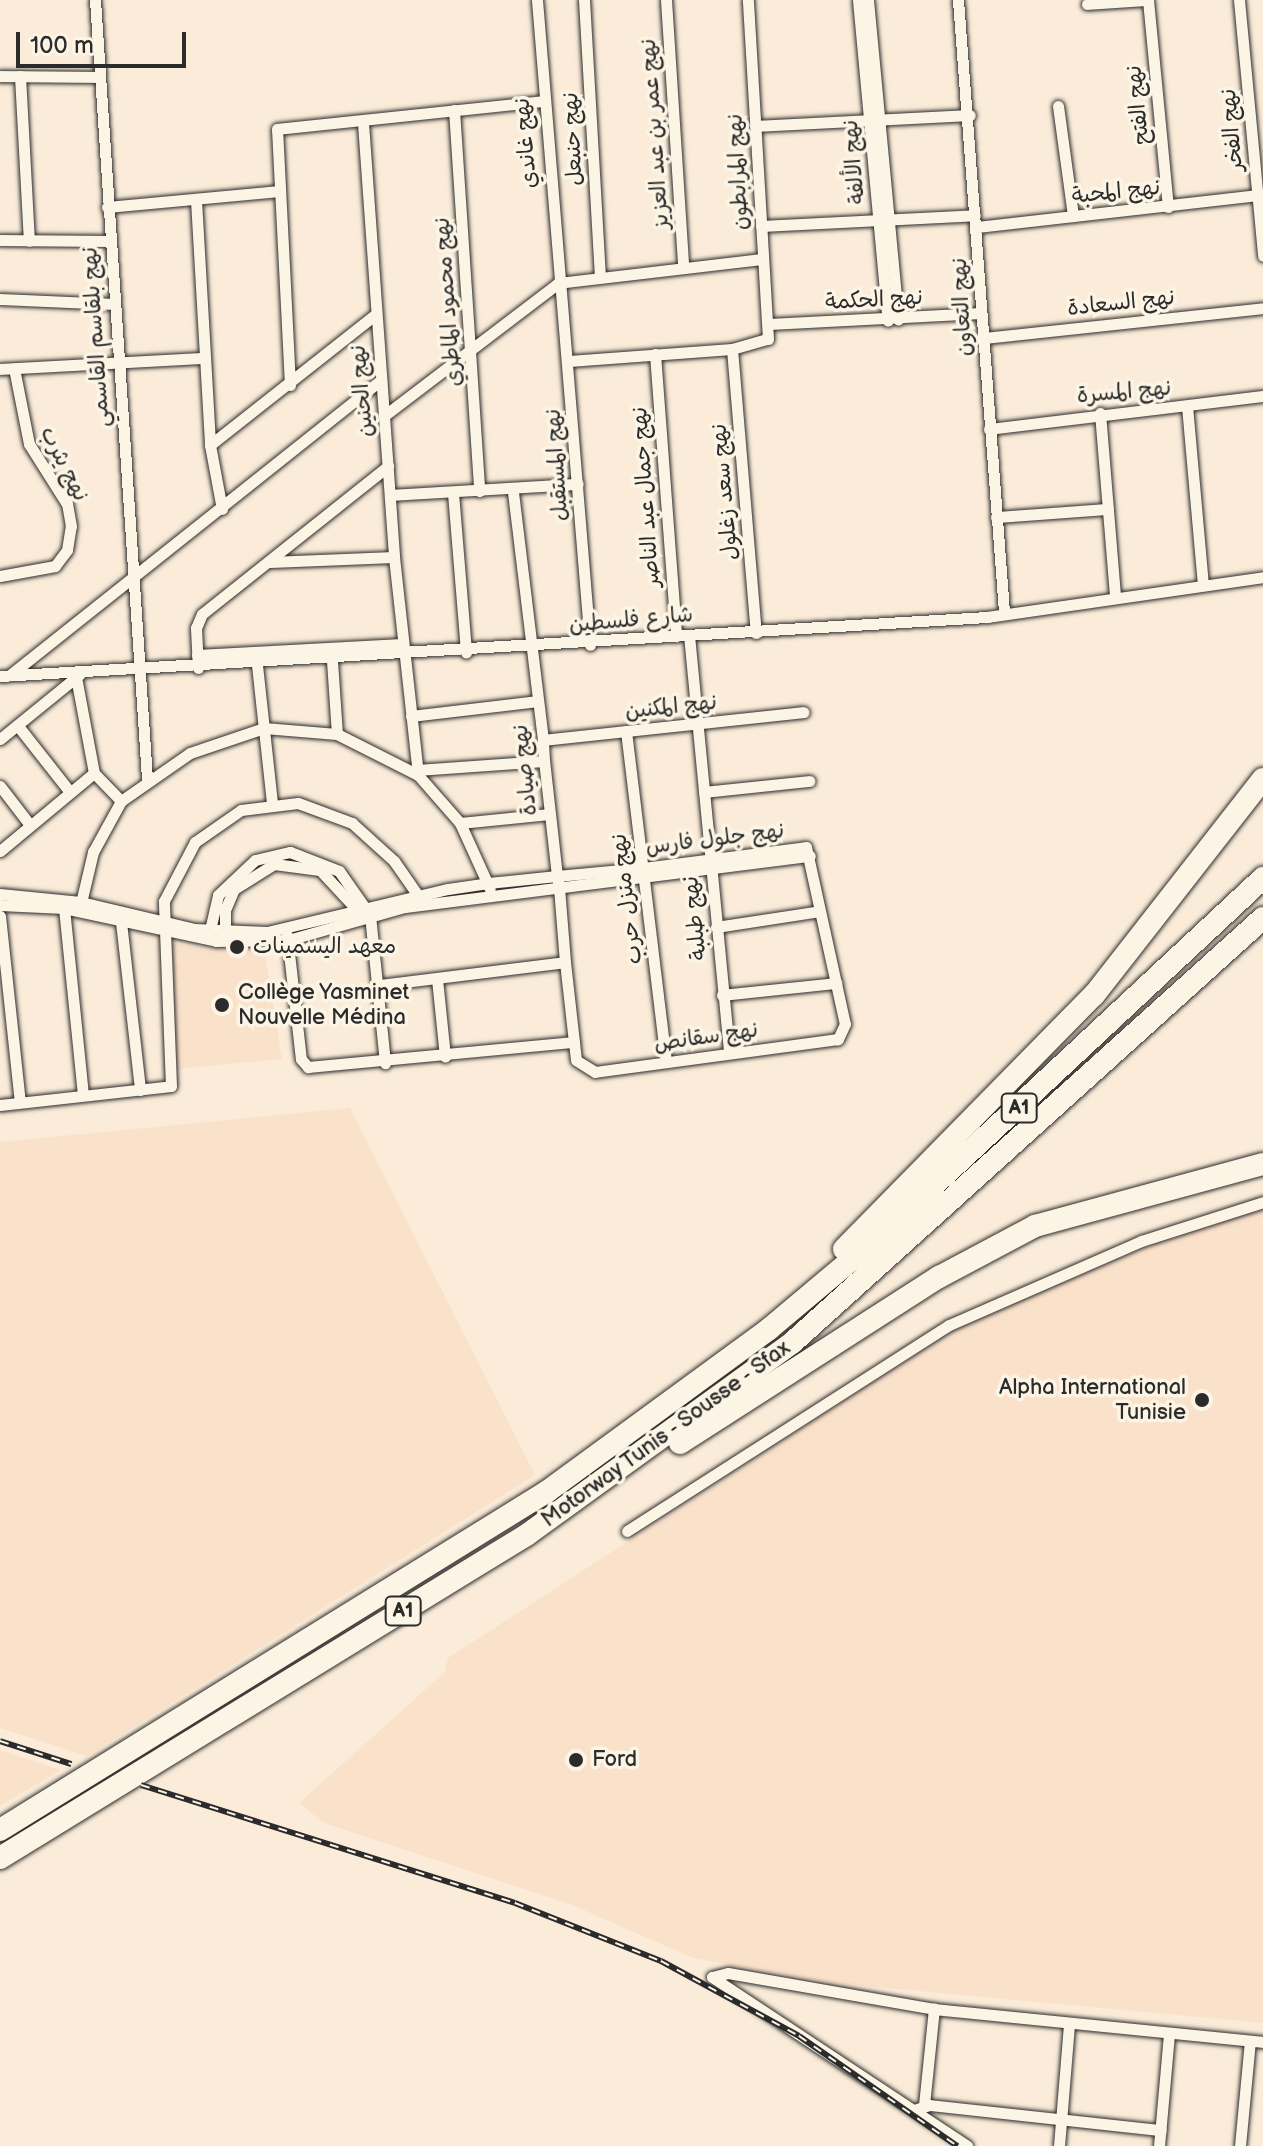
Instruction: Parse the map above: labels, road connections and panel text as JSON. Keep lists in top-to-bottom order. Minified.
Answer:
{"streets":{"highway":["A1","Motorway Tunis - Sousse - Sfax"],"street":["نهج الفتح","نهج الفخر","نهج عمر بن عبد العزيز","نهج حنبعل","نهج غاندي","نهج الألفة","نهج المرابطون","نهج المحبة","نهج الحكمة","نهج محمود الماطري","نهج السعادة","نهج التعاون","نهج بلقاسم القاسمي","نهج الحنين","نهج المسرة","نهج يثرب","نهج المستقبل","نهج سعد زغلول","نهج جمال عبد الناصر","شارع فلسطين","نهج المكنين","نهج صيادة","نهج جلول فارس","نهج منزل حرب","نهج طبلبة","نهج سقانص"]},"crossings":[["نهج الفتح","نهج المحبة"],["نهج الفخر","نهج المحبة"],["نهج غاندي","نهج المستقبل"],["نهج الألفة","نهج المحبة"],["نهج الألفة","نهج الحكمة"],["نهج المرابطون","نهج المحبة"],["نهج المرابطون","نهج الحكمة"],["نهج المرابطون","نهج سعد زغلول"],["نهج المحبة","نهج التعاون"],["نهج الحكمة","نهج التعاون"],["نهج السعادة","نهج التعاون"],["نهج التعاون","نهج المسرة"],["نهج التعاون","شارع فلسطين"],["نهج بلقاسم القاسمي","شارع فلسطين"],["نهج الحنين","شارع فلسطين"],["نهج المستقبل","شارع فلسطين"],["نهج سعد زغلول","شارع فلسطين"],["نهج جمال عبد الناصر","شارع فلسطين"],["شارع فلسطين","نهج صيادة"],["شارع فلسطين","نهج طبلبة"],["نهج المكنين","نهج صيادة"],["نهج المكنين","نهج منزل حرب"],["نهج المكنين","نهج طبلبة"],["نهج صيادة","نهج جلول فارس"],["نهج صيادة","نهج سقانص"],["نهج جلول فارس","نهج منزل حرب"],["نهج جلول فارس","نهج طبلبة"],["نهج منزل حرب","نهج سقانص"],["نهج طبلبة","نهج سقانص"],["A1","Motorway Tunis - Sousse - Sfax"]],"places":["معهد اليسمينات","Collège Yasminet Nouvelle Médina","Alpha International Tunisie","Ford"],"scale_bar":"100 m"}
